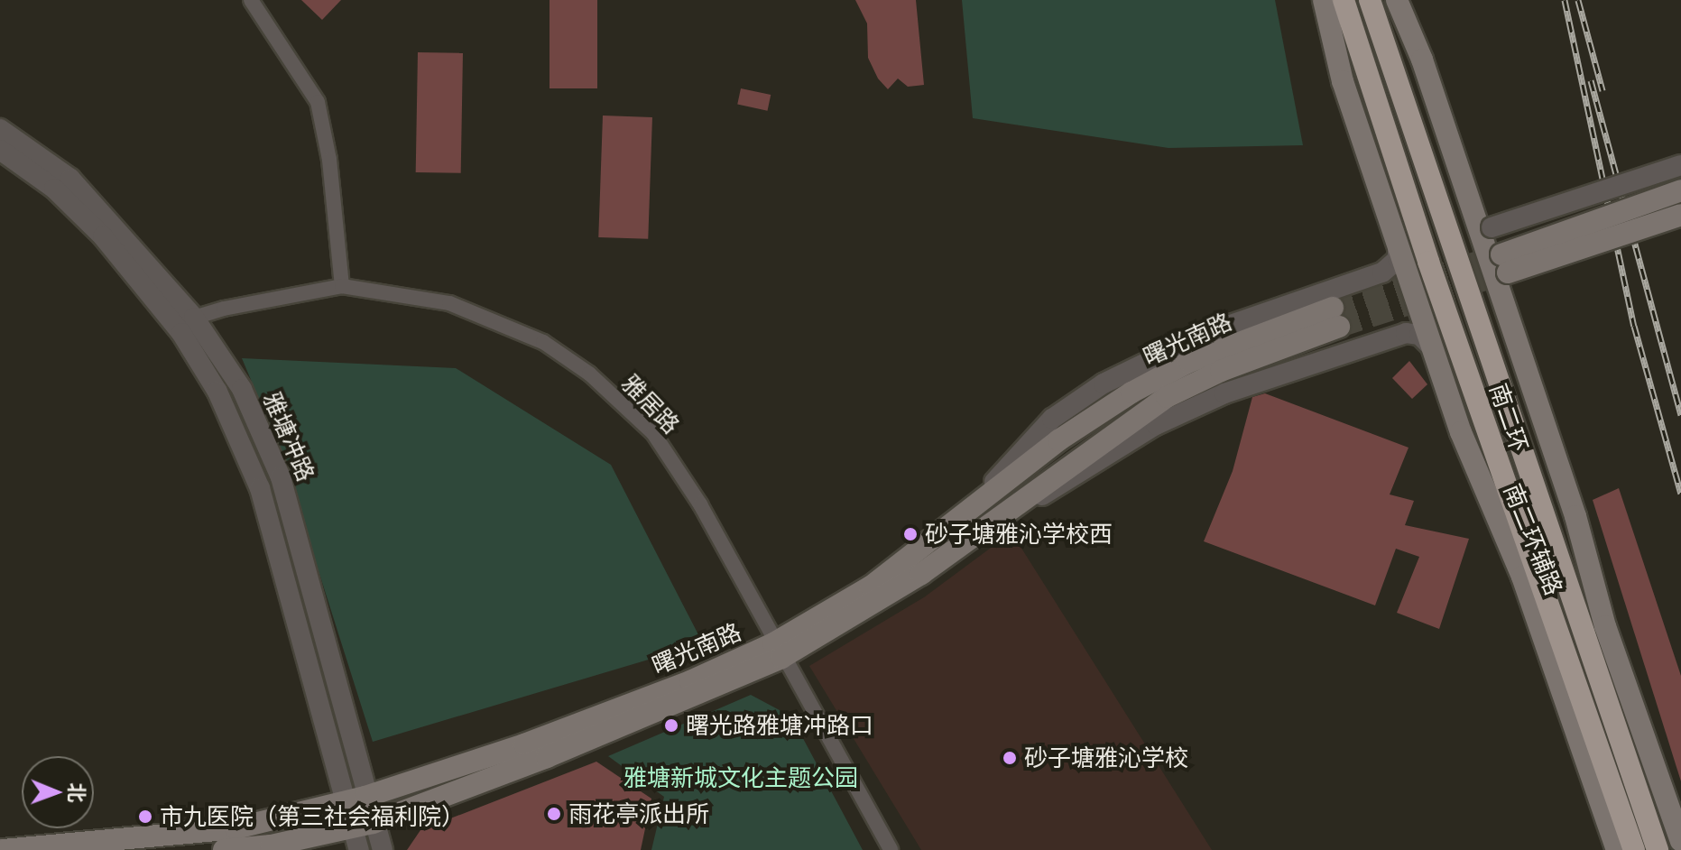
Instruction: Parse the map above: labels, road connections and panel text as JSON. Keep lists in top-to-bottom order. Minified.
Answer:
{"streets":{"highway":["南二环"],"main road":["曙光南路","南二环辅路"],"street":["雅居路","雅塘冲路"]},"crossings":[["曙光南路","雅居路"],["曙光南路","雅塘冲路"],["雅居路","雅塘冲路"]],"parks":["雅塘新城文化主题公园"],"places":["砂子塘雅沁学校西","曙光路雅塘冲路口","砂子塘雅沁学校","雨花亭派出所","市九医院（第三社会福利院）"],"north":"right"}
